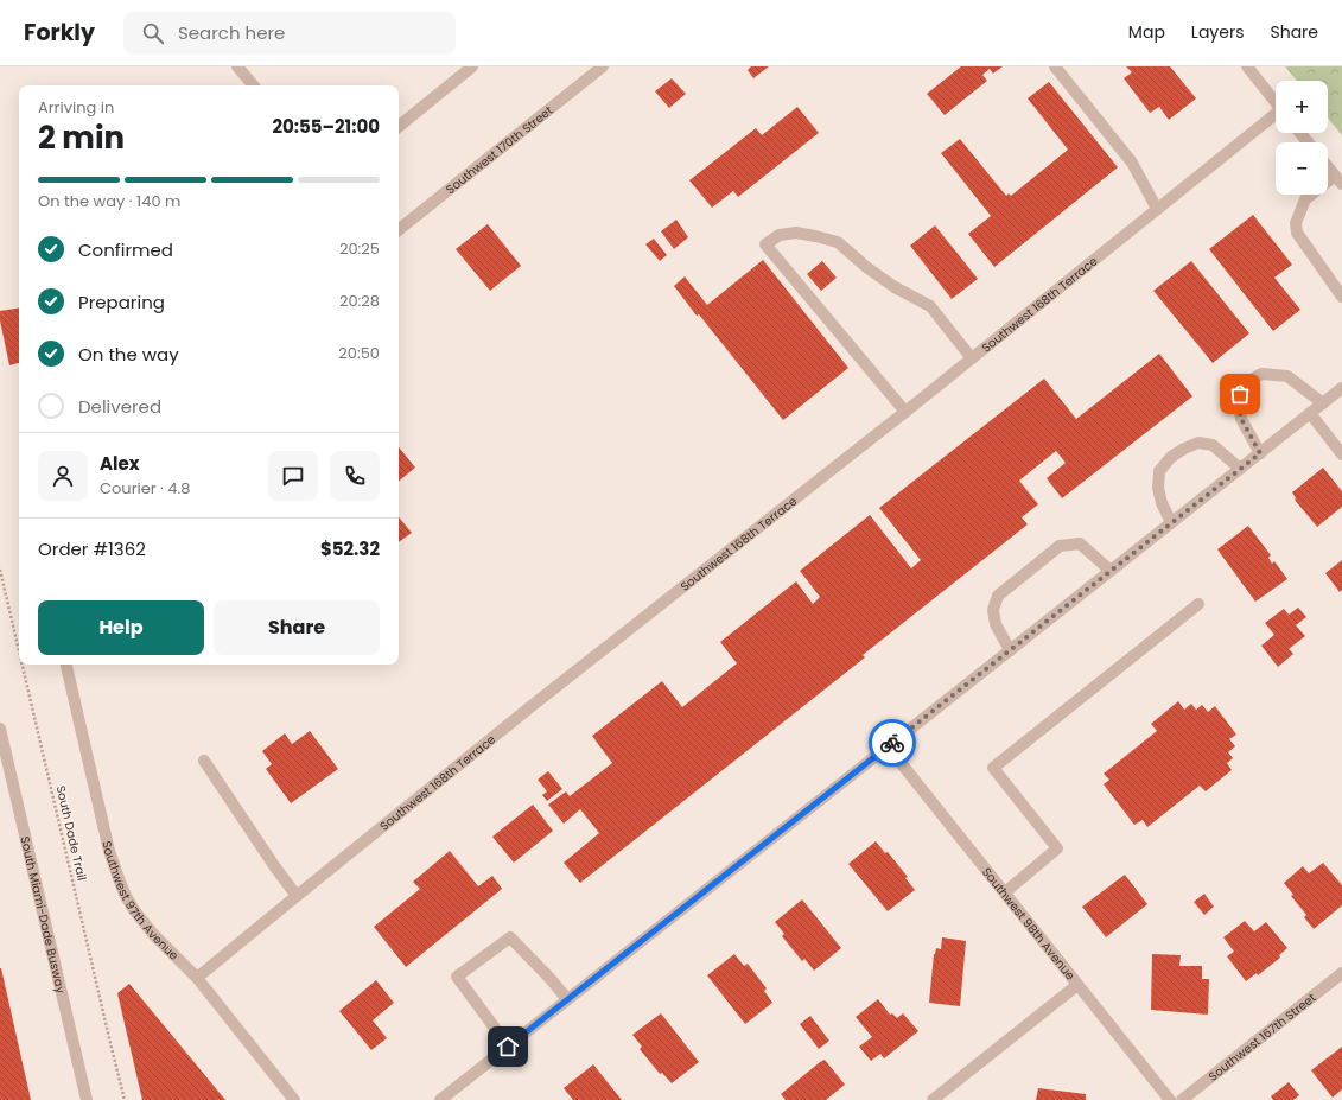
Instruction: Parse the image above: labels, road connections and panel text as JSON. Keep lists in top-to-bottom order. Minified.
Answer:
{"streets":{"street":["Southwest 170th Street","Southwest 168th Terrace","Southwest 97th Avenue","South Miami-Dade Busway","Southwest 98th Avenue","Southwest 167th Street"],"path":["South Dade Trail"]},"crossings":[["Southwest 168th Terrace","Southwest 97th Avenue"]],"page":{"header":"Forkly","search":"Search here","nav":["Map","Layers","Share"],"map_buttons":["+","−"],"heading":["2 min","Arriving in","20:55–21:00"],"panel":["Alex","Courier · 4.8","Order #1362","$52.32"],"bar":"On the way · 140 m","list":[["Confirmed","20:25"],["Preparing","20:28"],["On the way","20:50"],"Delivered"],"buttons":["Help","Share"]}}
